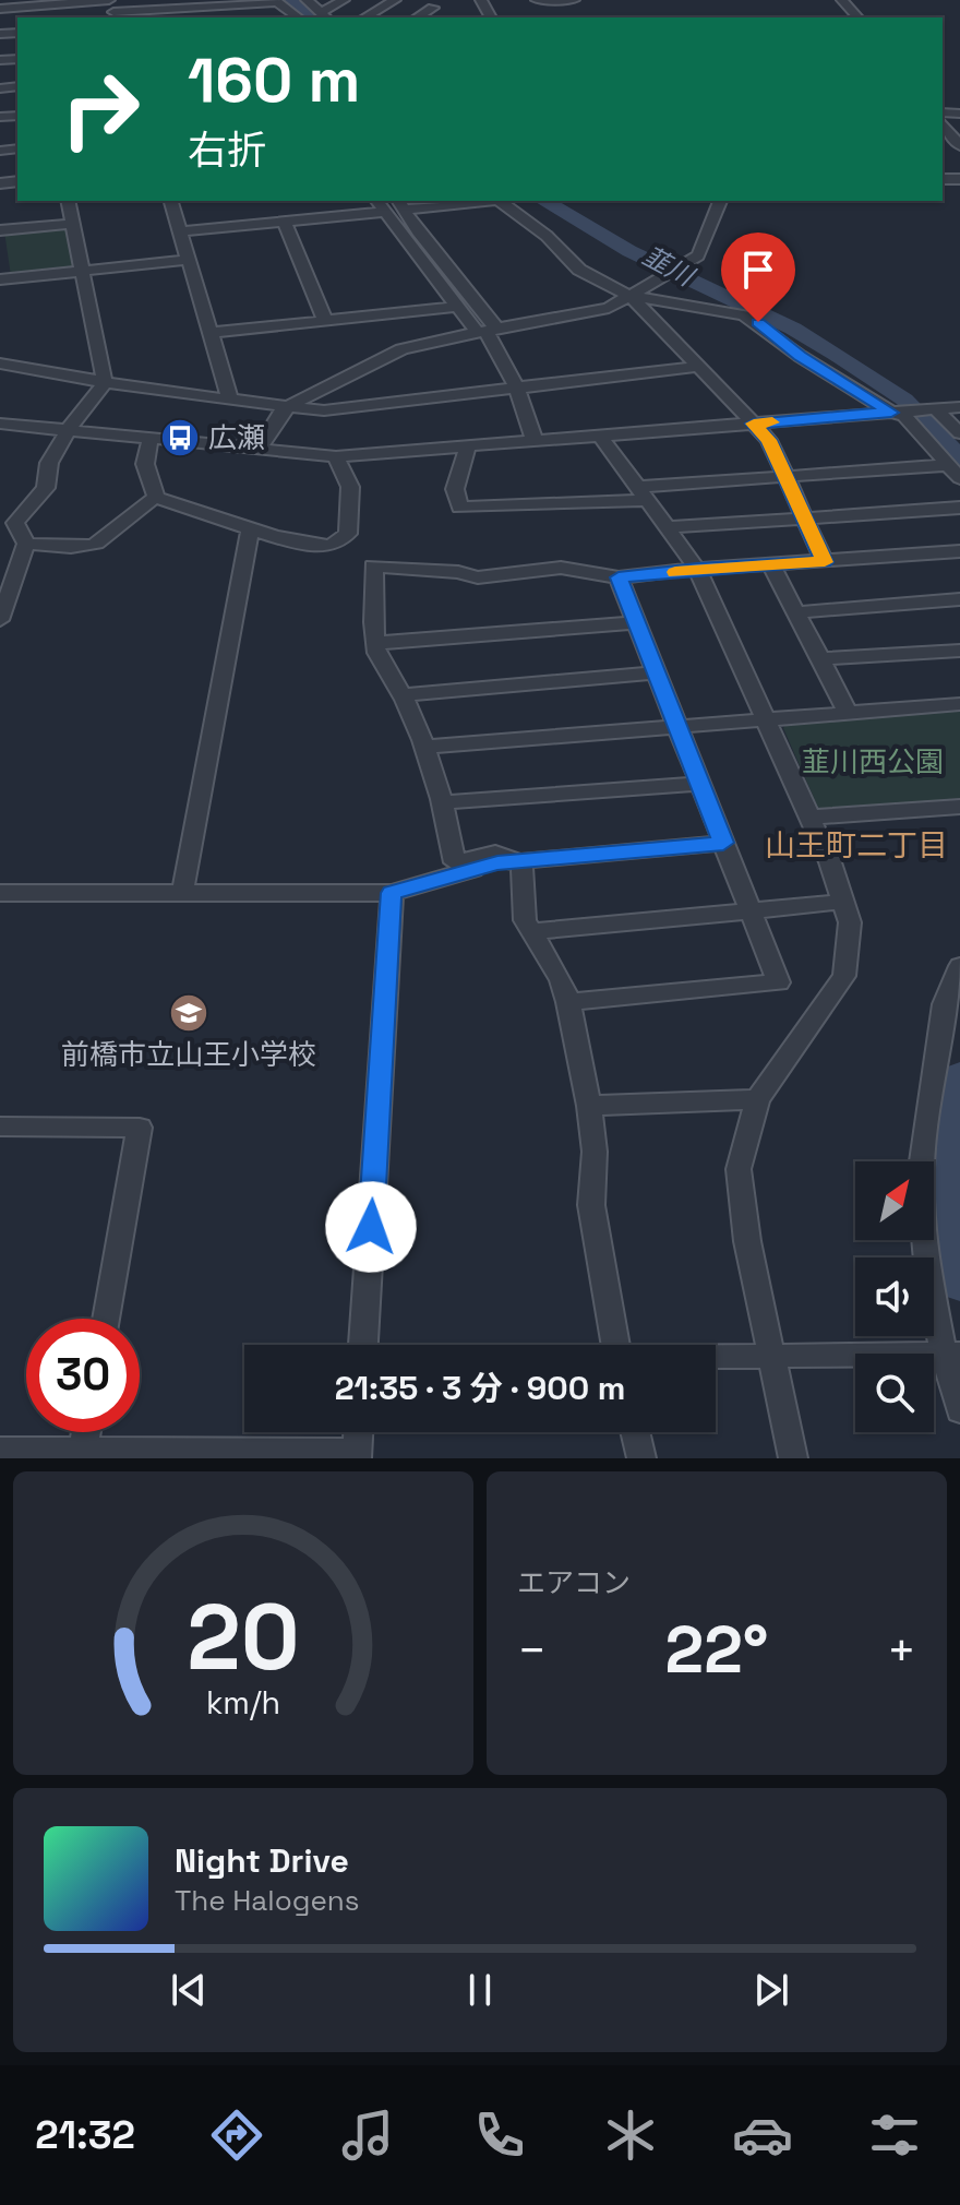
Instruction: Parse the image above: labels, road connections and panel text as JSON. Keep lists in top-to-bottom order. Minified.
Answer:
{"districts":["山王町二丁目"],"water":["韮川"],"parks":["韮川西公園"],"places":{"bus stop":["広瀬"],"school or university":["前橋市立山王小学校"]},"north":"top right","page":{"turn":["160 m","右折"],"limit":"30","trip":"21:35 · 3 分 · 900 m","tile":"エアコン","heat":["−","22°","+"],"song":["Night Drive","The Halogens"],"tabs":"21:32","gauge":["20","km/h"]}}
